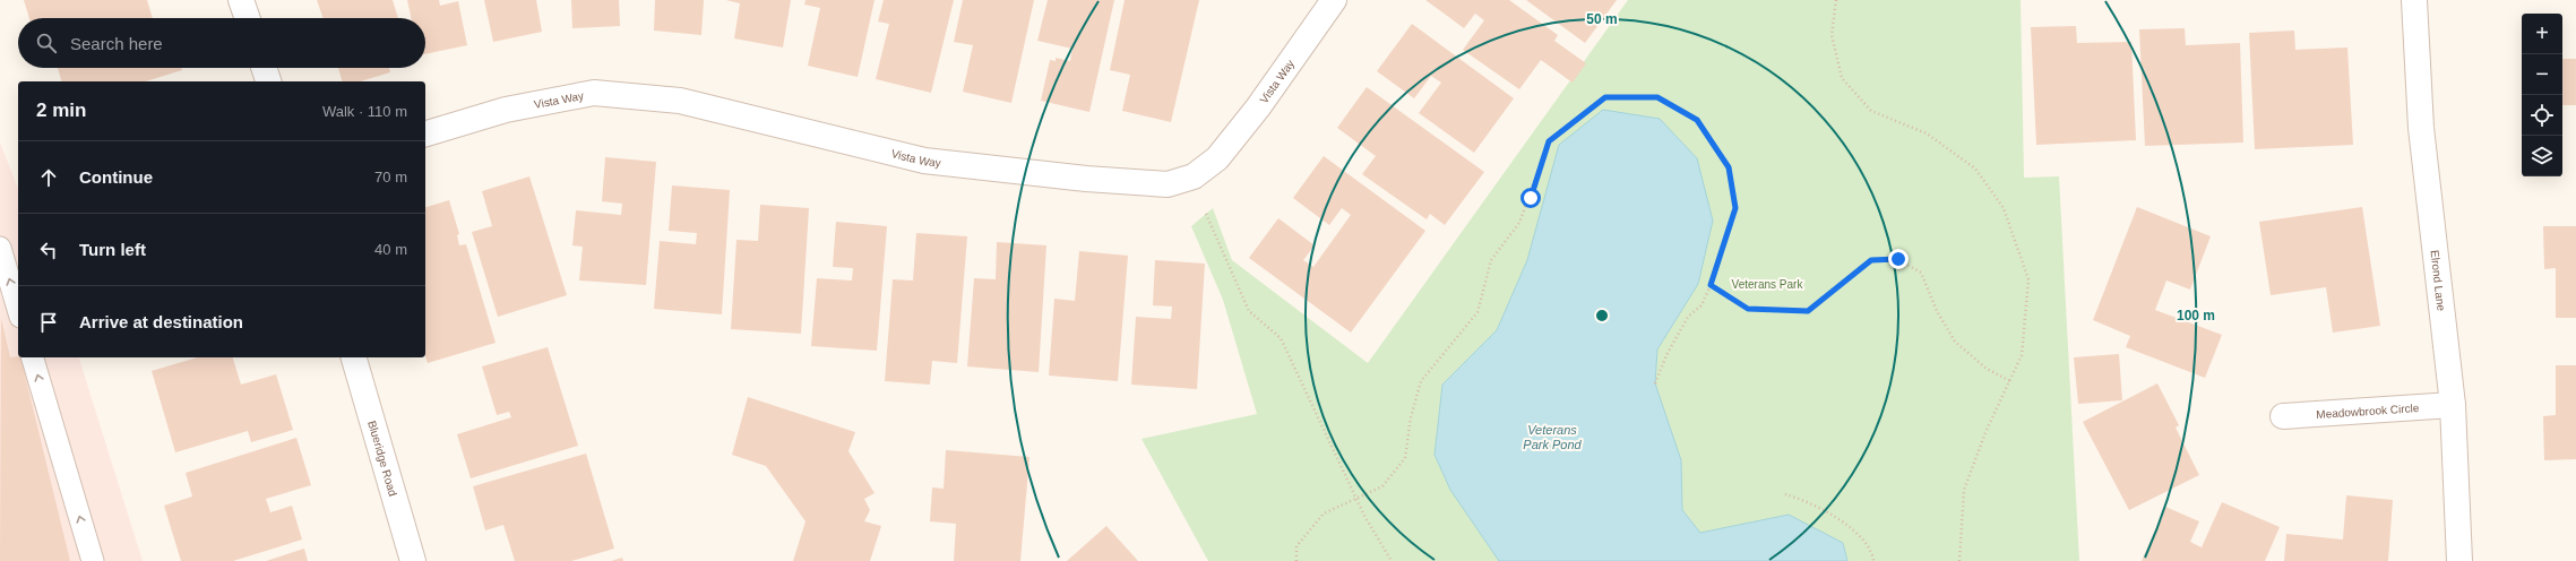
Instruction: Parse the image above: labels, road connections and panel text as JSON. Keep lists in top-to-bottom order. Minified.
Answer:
{"streets":{"street":["Vista Way","Elrond Lane","Meadowbrook Circle","Blueridge Road"]},"crossings":[["Elrond Lane","Meadowbrook Circle"]],"water":["Veterans Park Pond"],"parks":["Veterans Park"],"page":{"map_buttons":["+","−"],"search":"Search here","heading":["2 min","Walk · 110 m"],"list":[["Continue","70 m"],["Turn left","40 m"],"Arrive at destination"]},"rings":["50 m","100 m"]}
